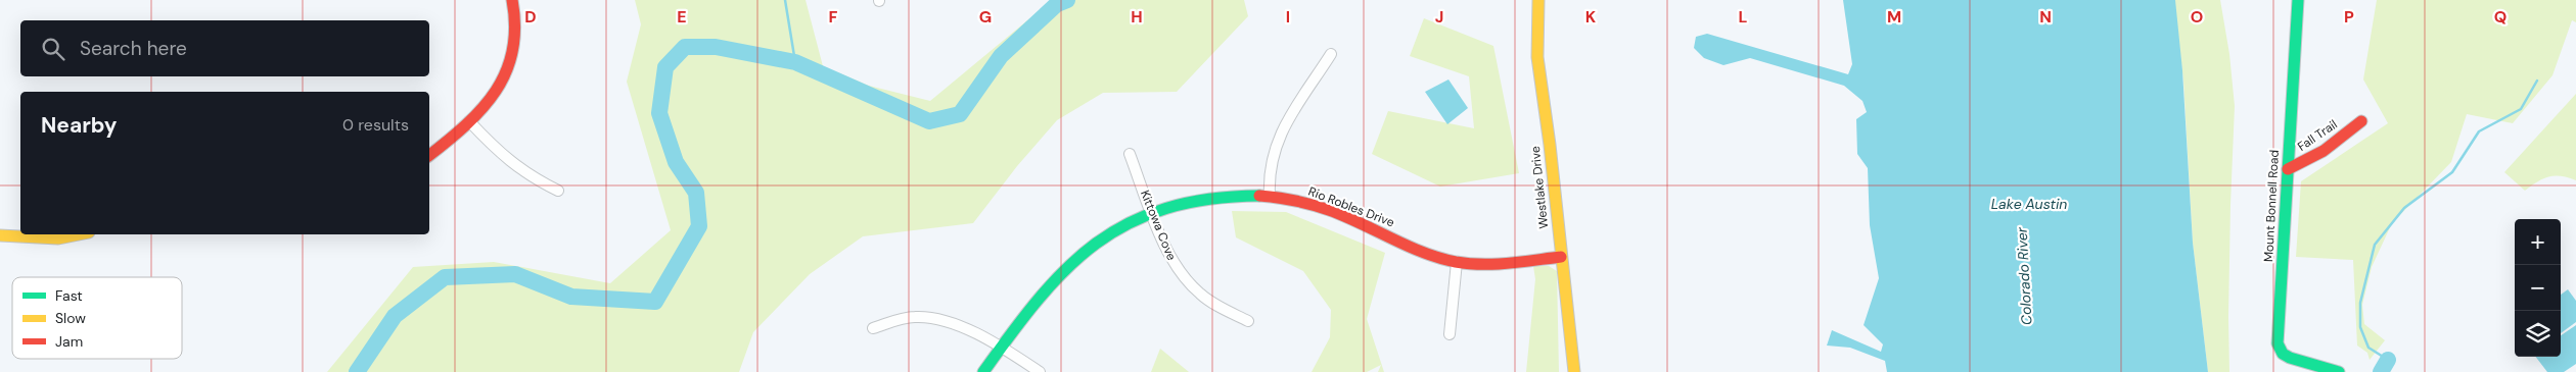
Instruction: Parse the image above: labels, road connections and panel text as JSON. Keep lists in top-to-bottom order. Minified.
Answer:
{"streets":{"street":["Fall Trail","Westlake Drive","Mount Bonnell Road","Rio Robles Drive","Kittowa Cove"]},"crossings":[["Fall Trail","Mount Bonnell Road"],["Westlake Drive","Rio Robles Drive"],["Rio Robles Drive","Kittowa Cove"]],"water":["Lake Austin","Colorado River"],"legend":["Fast","Slow","Jam"],"page":{"search":"Search here","heading":["Nearby","0 results"],"map_buttons":["+","−"]},"grid":{"columns":["D","E","F","G","H","I","J","K","L","M","N","O","P","Q"]}}
